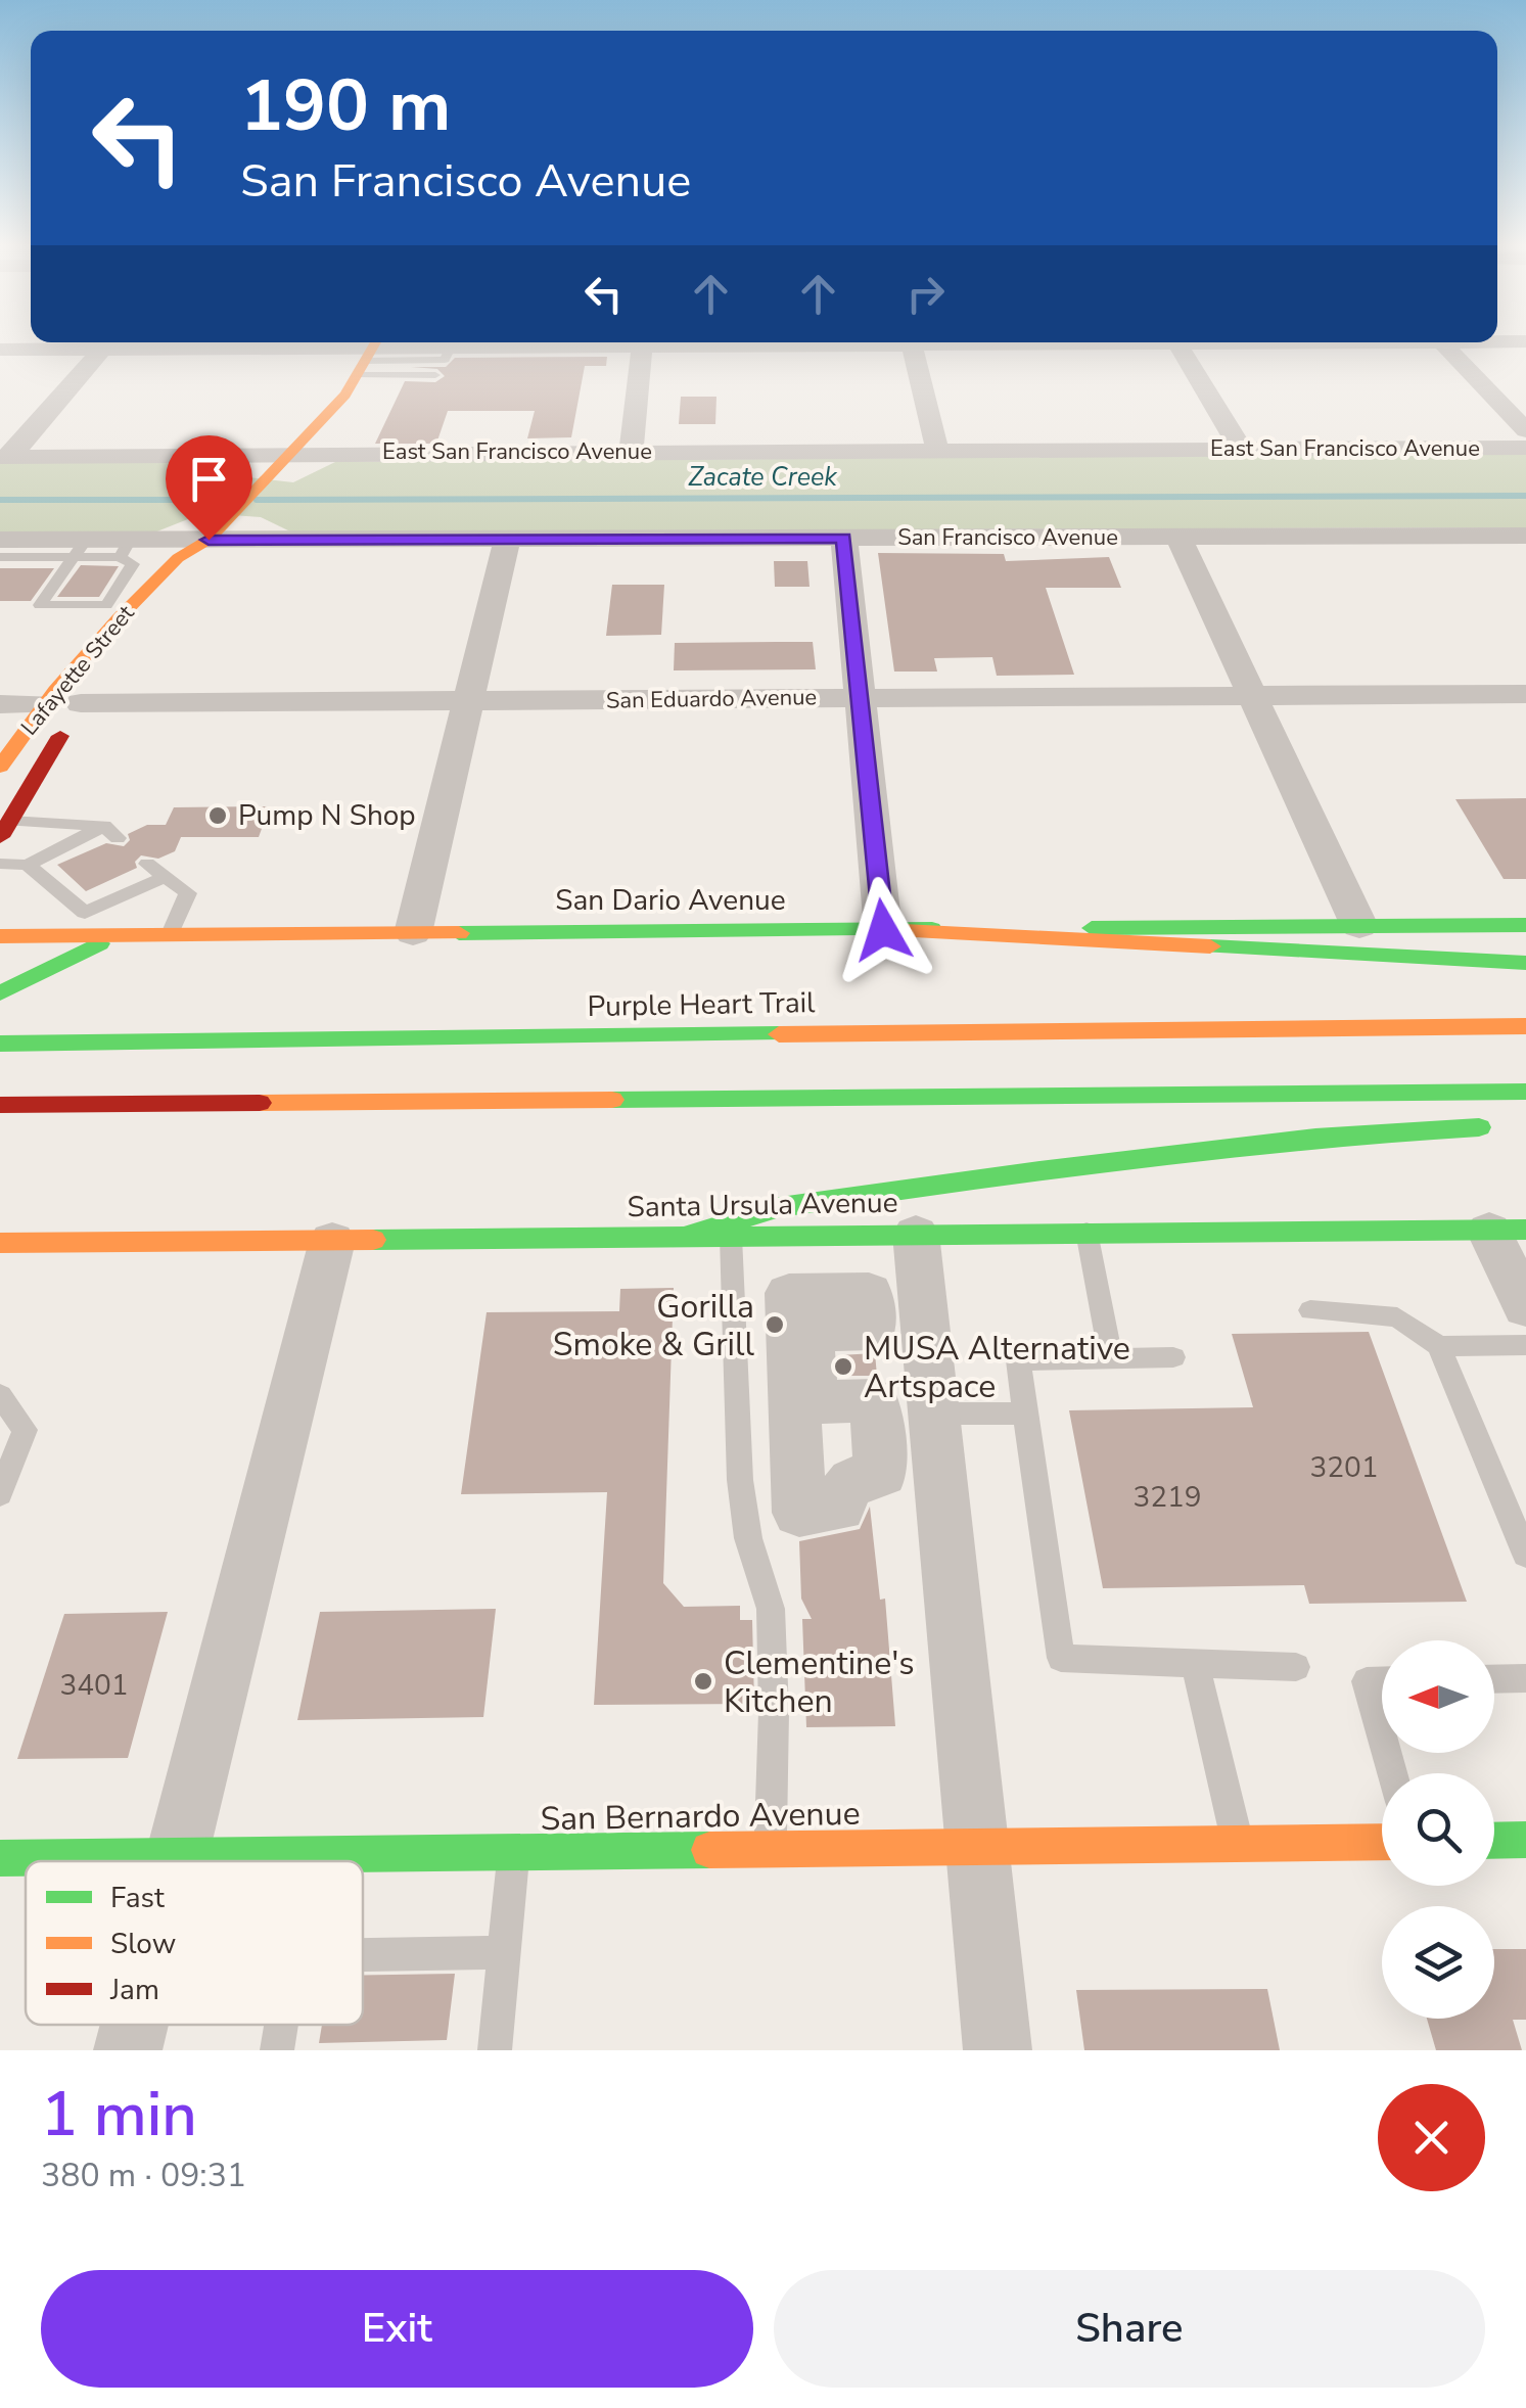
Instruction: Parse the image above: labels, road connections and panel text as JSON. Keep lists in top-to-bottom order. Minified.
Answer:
{"streets":{"main road":["Lafayette Street","San Dario Avenue","Purple Heart Trail","Santa Ursula Avenue","San Bernardo Avenue"],"street":["East San Francisco Avenue","San Francisco Avenue","San Eduardo Avenue"]},"crossings":[["East San Francisco Avenue","Lafayette Street"],["San Francisco Avenue","Lafayette Street"],["Lafayette Street","San Eduardo Avenue"]],"water":["Zacate Creek"],"places":["Pump N Shop","Gorilla Smoke & Grill","MUSA Alternative Artspace","Clementine's Kitchen"],"house_numbers":["3201","3219","3401"],"legend":["Fast","Slow","Jam"],"north":"left","page":{"turn":["190 m","San Francisco Avenue"],"heading":["1 min","380 m · 09:31"],"buttons":["Exit","Share"]}}
